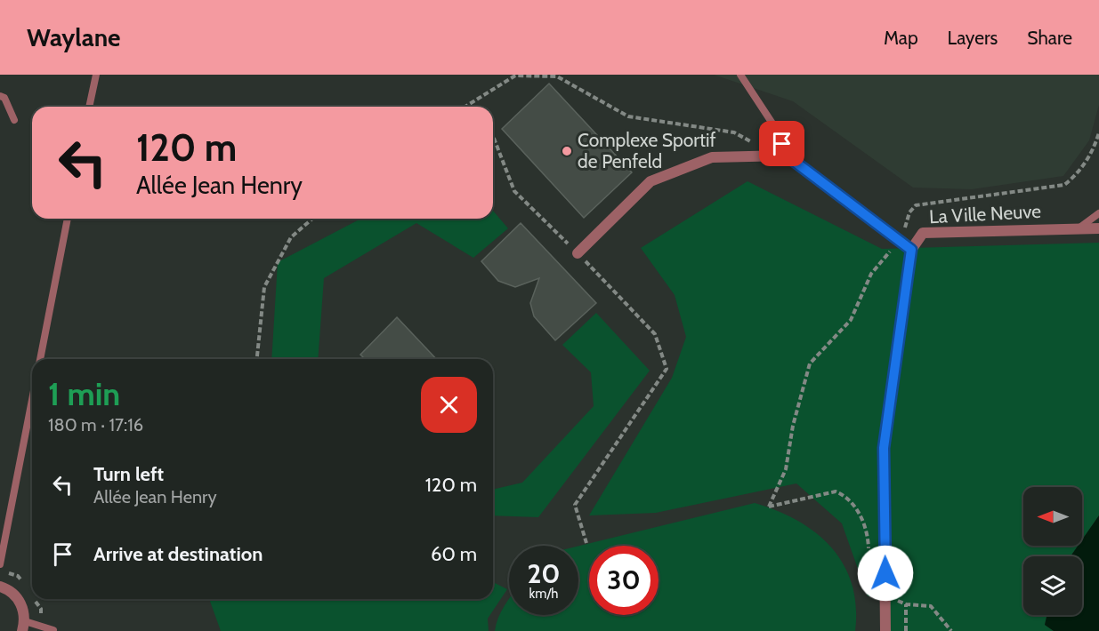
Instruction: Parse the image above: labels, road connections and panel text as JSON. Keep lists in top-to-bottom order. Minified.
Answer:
{"streets":{"street":["La Ville Neuve"]},"places":["Complexe Sportif de Penfeld"],"north":"left","page":{"header":"Waylane","nav":["Map","Layers","Share"],"turn":["120 m","Allée Jean Henry"],"heading":["1 min","180 m · 17:16"],"list":[{"name":"Turn left","note":"Allée Jean Henry","value":"120 m"},{"name":"Arrive at destination","value":"60 m"}],"speed":"20 km/h","limit":"30"}}
